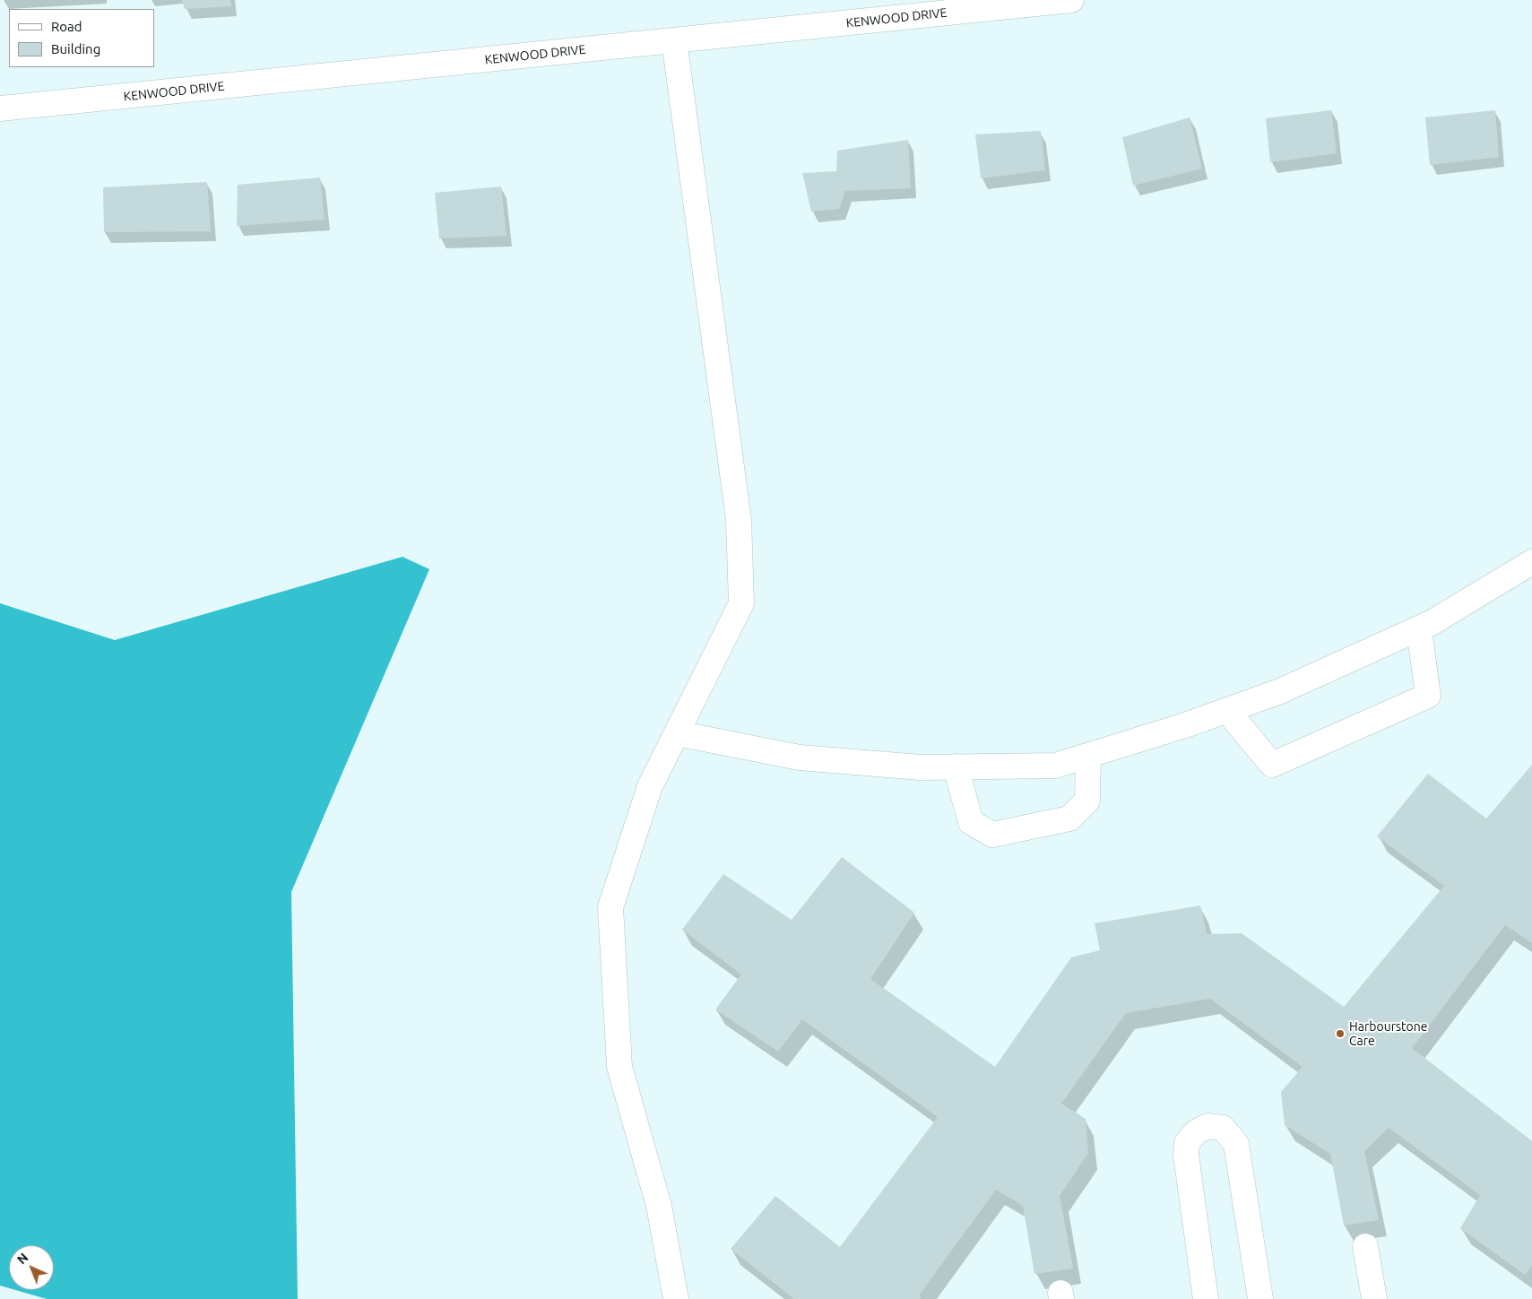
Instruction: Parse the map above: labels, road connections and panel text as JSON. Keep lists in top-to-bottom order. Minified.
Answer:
{"streets":{"street":["KENWOOD DRIVE"]},"places":["Harbourstone Care"],"legend":["Road","Building"],"north":"top left"}
